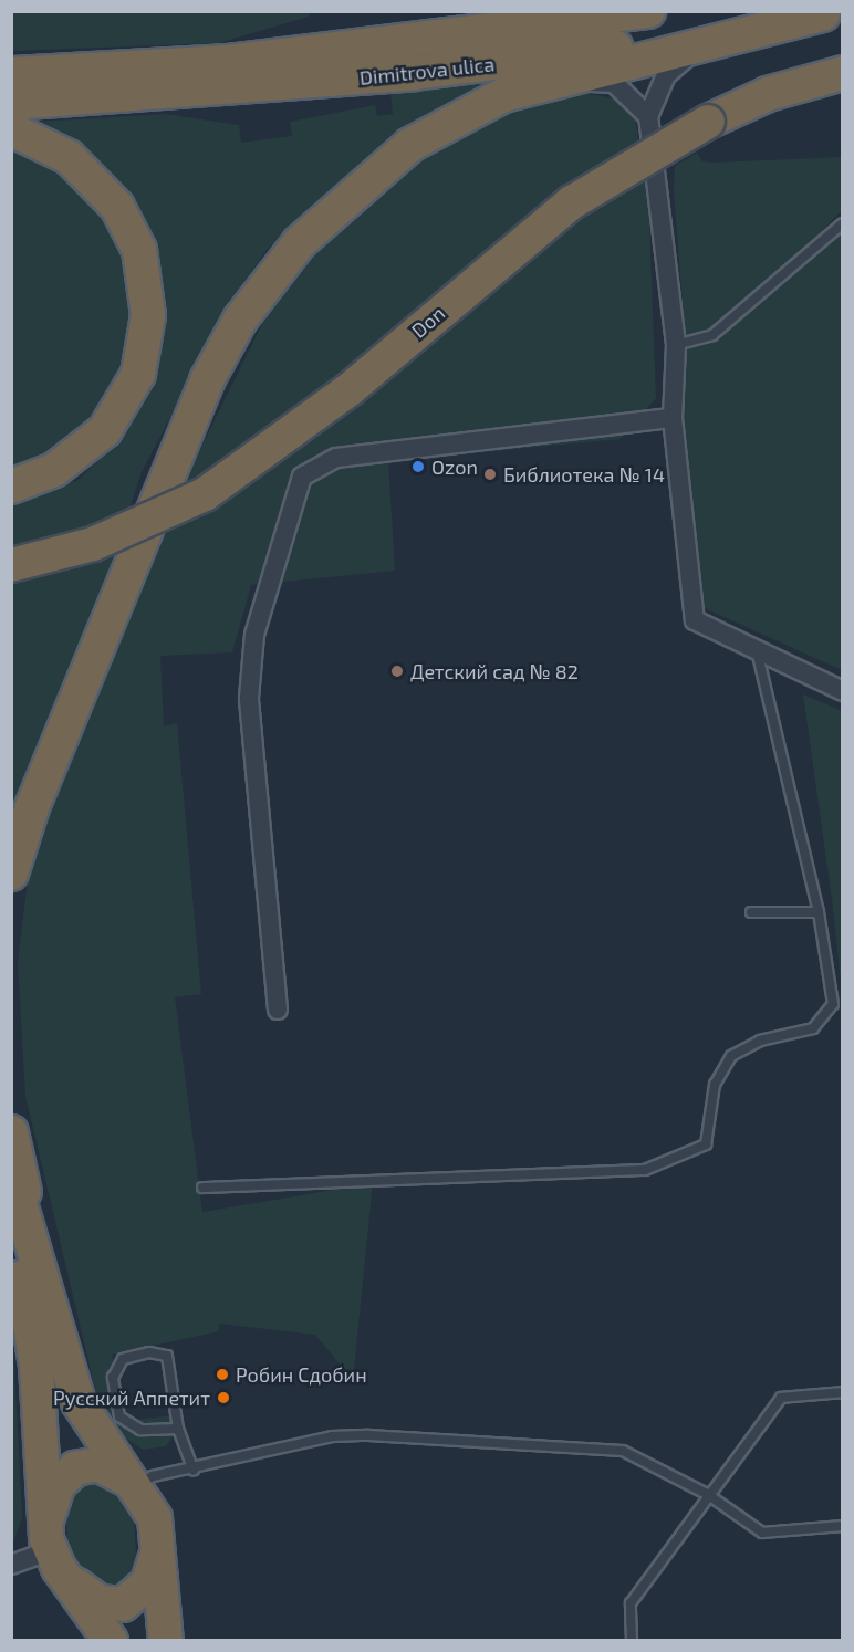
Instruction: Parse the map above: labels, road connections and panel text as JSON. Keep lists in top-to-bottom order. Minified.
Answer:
{"streets":{"highway":["Dimitrova ulica","Don"]},"places":["Ozon","Библиотека № 14","Детский сад № 82","Робин Сдобин","Русский Аппетит"]}
